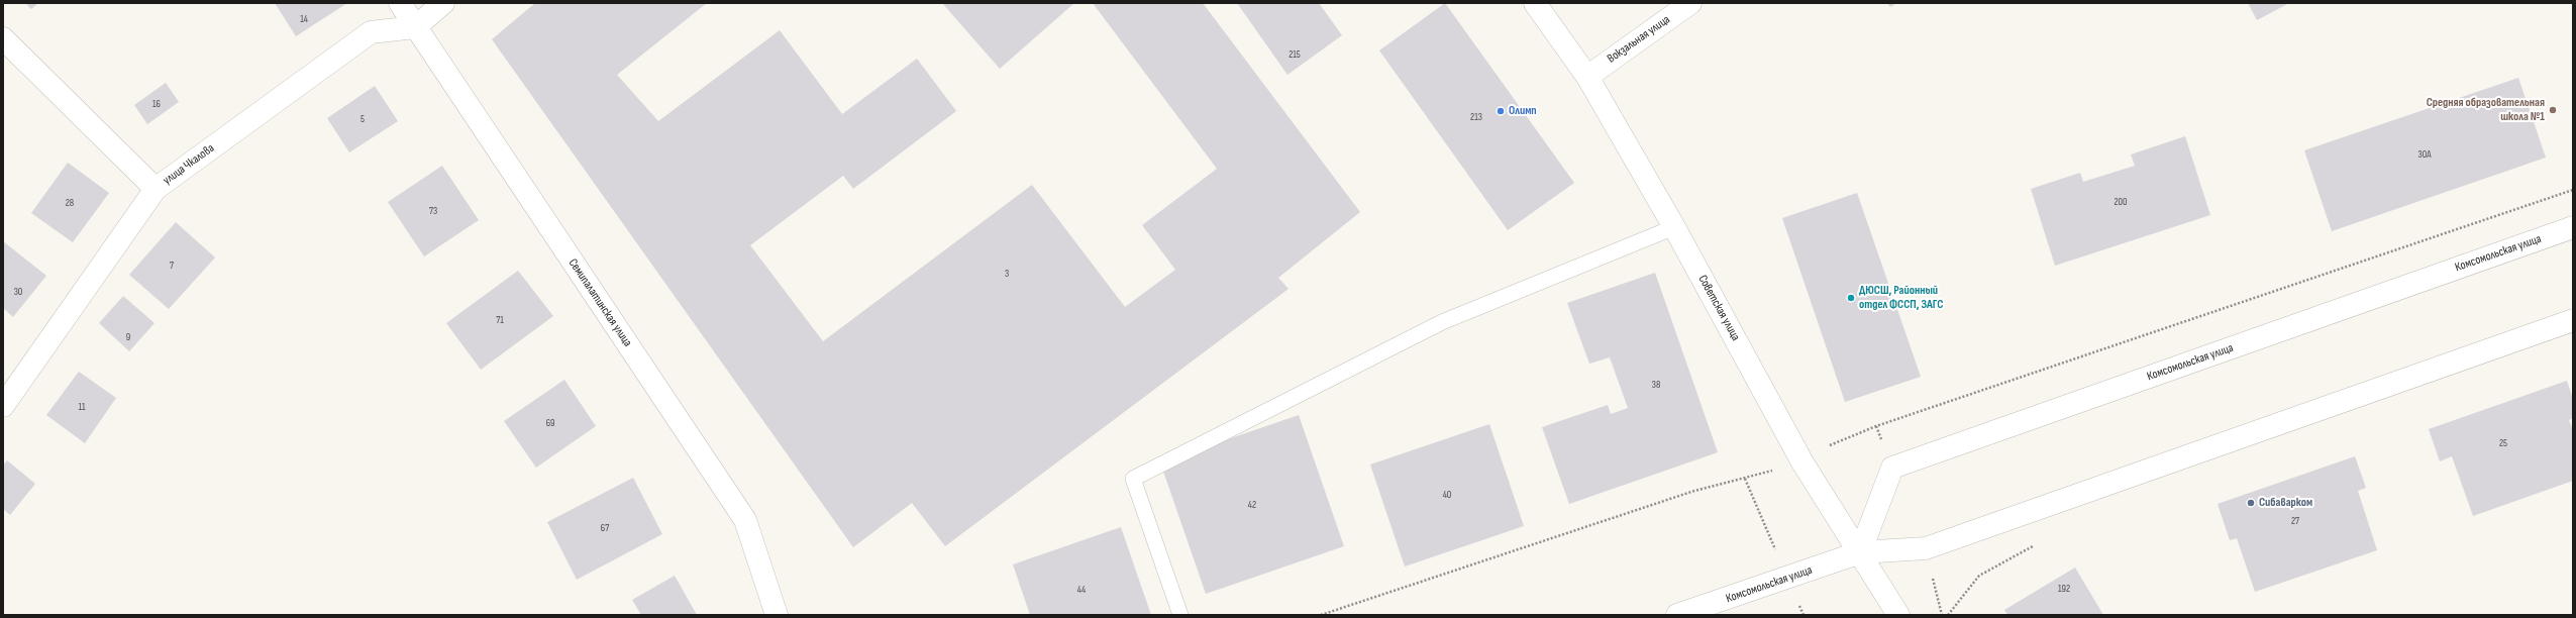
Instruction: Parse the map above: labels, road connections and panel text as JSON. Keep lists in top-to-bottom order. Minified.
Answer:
{"streets":{"main road":["Вокзальная улица","улица Чкалова","Комсомольская улица","Семипалатинская улица","Советская улица"]},"crossings":[["Вокзальная улица","Советская улица"],["улица Чкалова","Семипалатинская улица"],["Комсомольская улица","Советская улица"]],"places":["Средняя образовательная школа №1","Олимп","ДЮСШ, Районный отдел ФССП, ЗАГС","Сибаварком"],"house_numbers":["14","215","16","213","5","30А","200","28","73","7","3","30","71","9","38","11","69","25","40","42","27","67","192","44"]}
